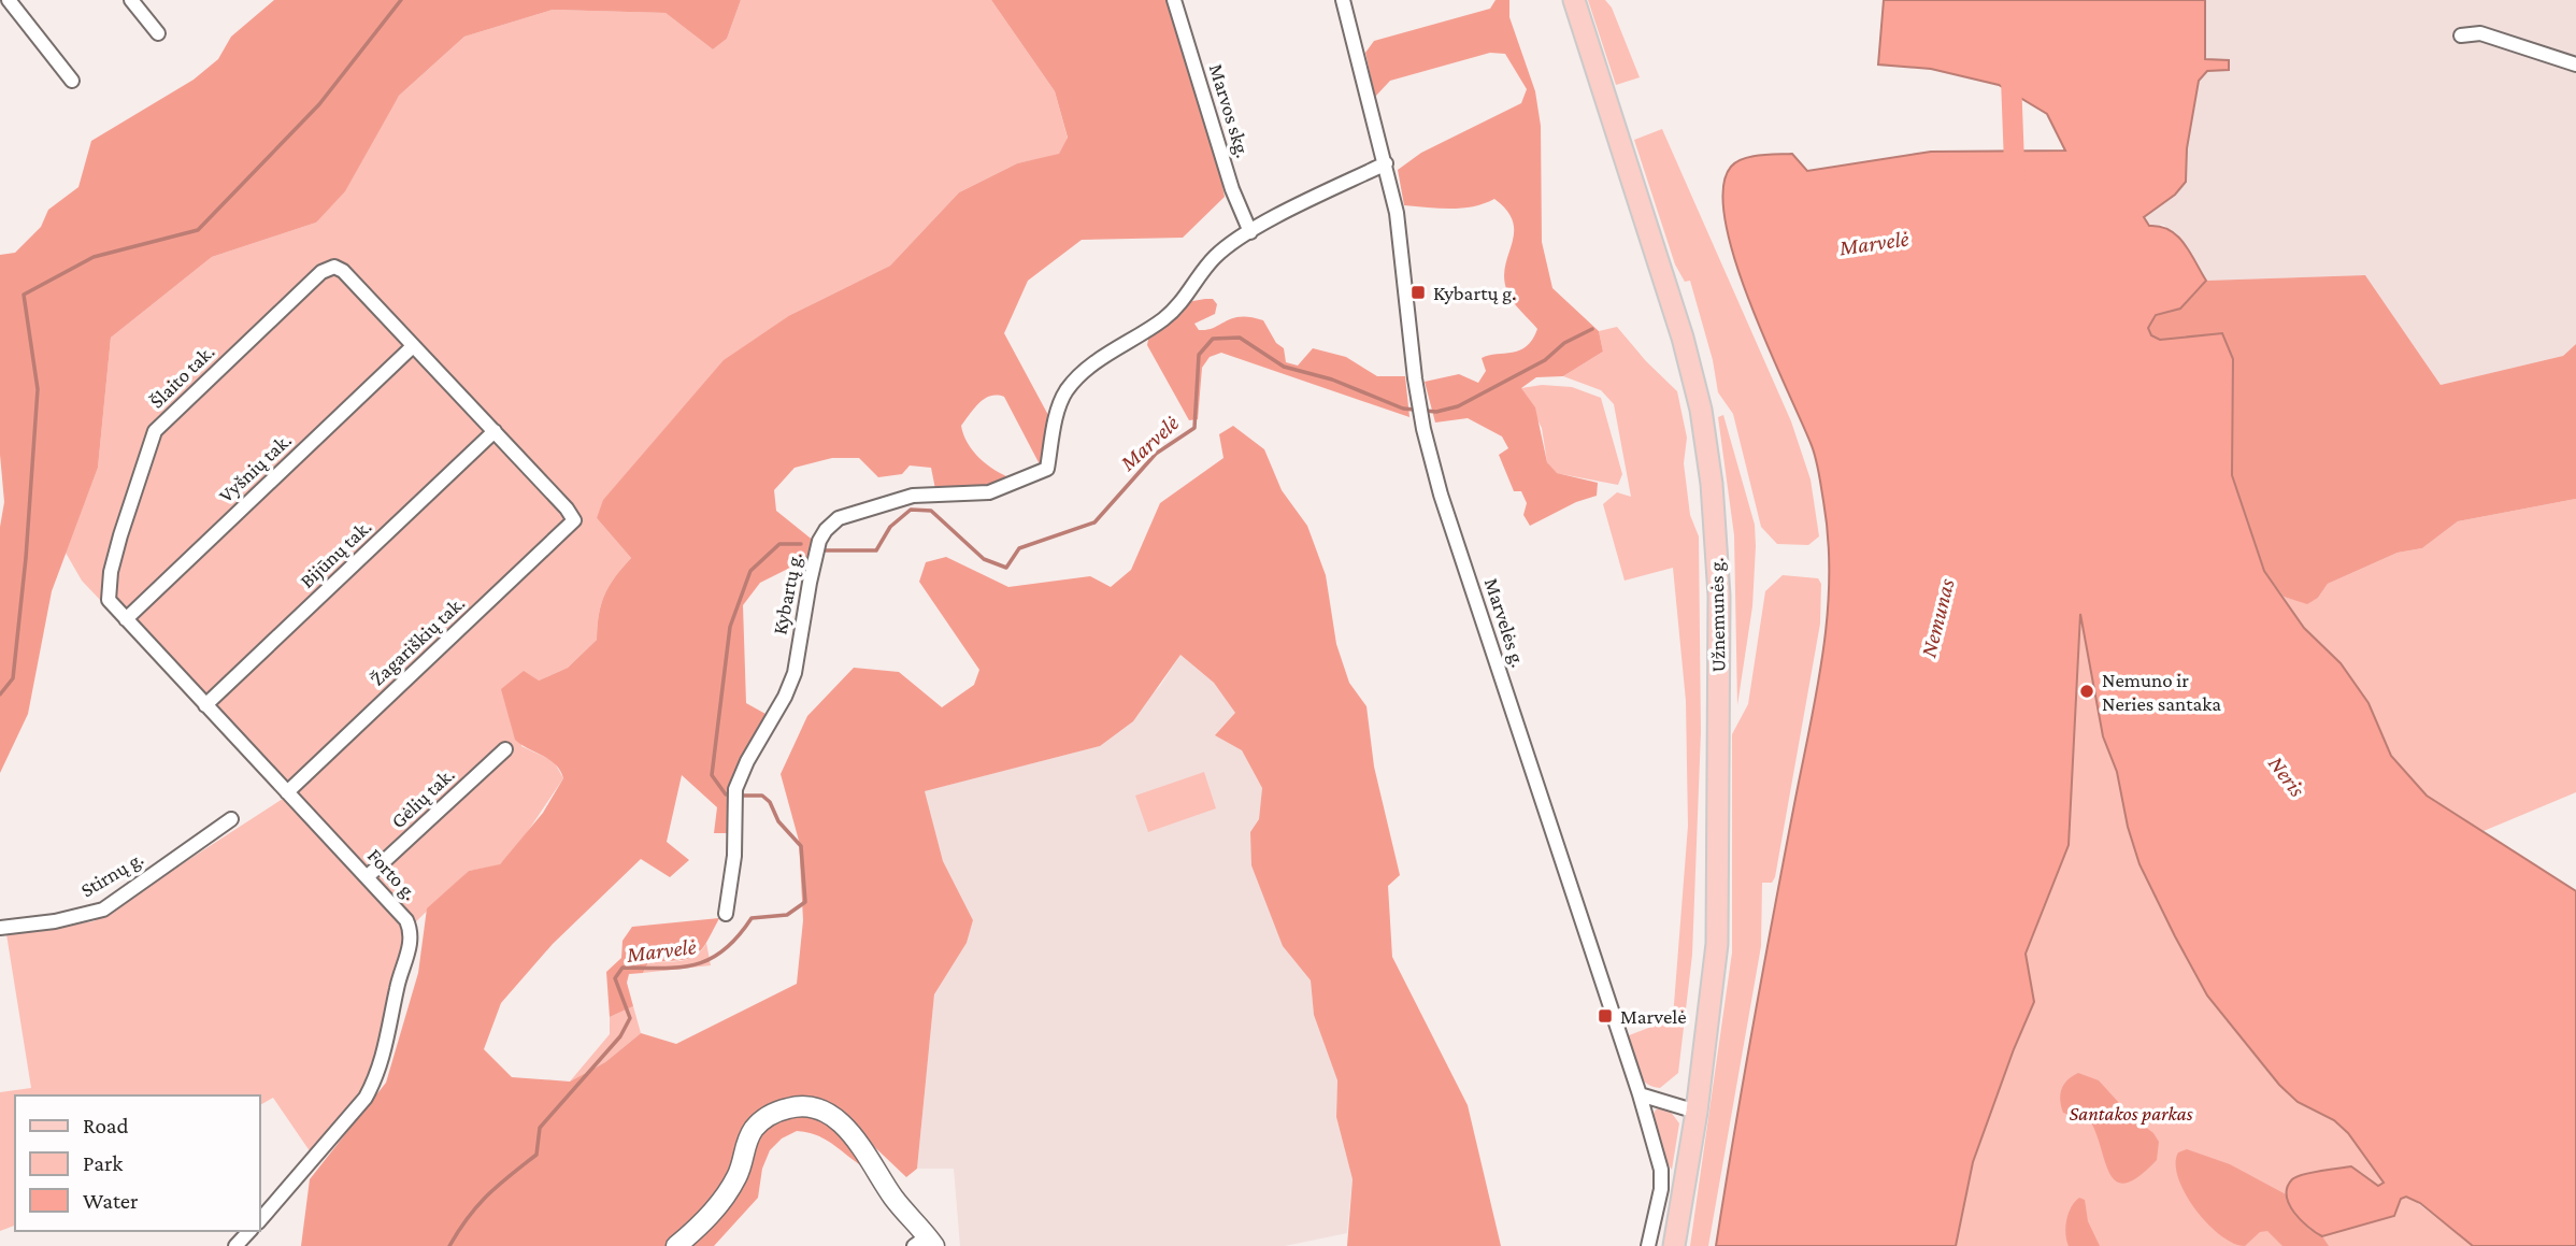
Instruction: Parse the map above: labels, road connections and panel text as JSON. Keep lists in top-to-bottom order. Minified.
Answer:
{"streets":{"main road":["Užnemunės g."],"street":["Marvos skg.","Šlaito tak.","Vyšnių tak.","Bijūnų tak.","Kybartų g.","Marvelės g.","Žagariškių tak.","Gėlių tak.","Stirnų g.","Forto g."]},"crossings":[["Marvos skg.","Kybartų g."],["Šlaito tak.","Vyšnių tak."],["Šlaito tak.","Forto g."],["Vyšnių tak.","Forto g."],["Bijūnų tak.","Žagariškių tak."],["Bijūnų tak.","Forto g."],["Kybartų g.","Marvelės g."],["Žagariškių tak.","Forto g."],["Gėlių tak.","Forto g."]],"water":["Marvelė","Nemunas","Neris"],"parks":["Santakos parkas"],"places":{"transit":["Kybartų g.","Marvelė"],"other":["Nemuno ir Neries santaka"]},"legend":["Road","Park","Water"]}
